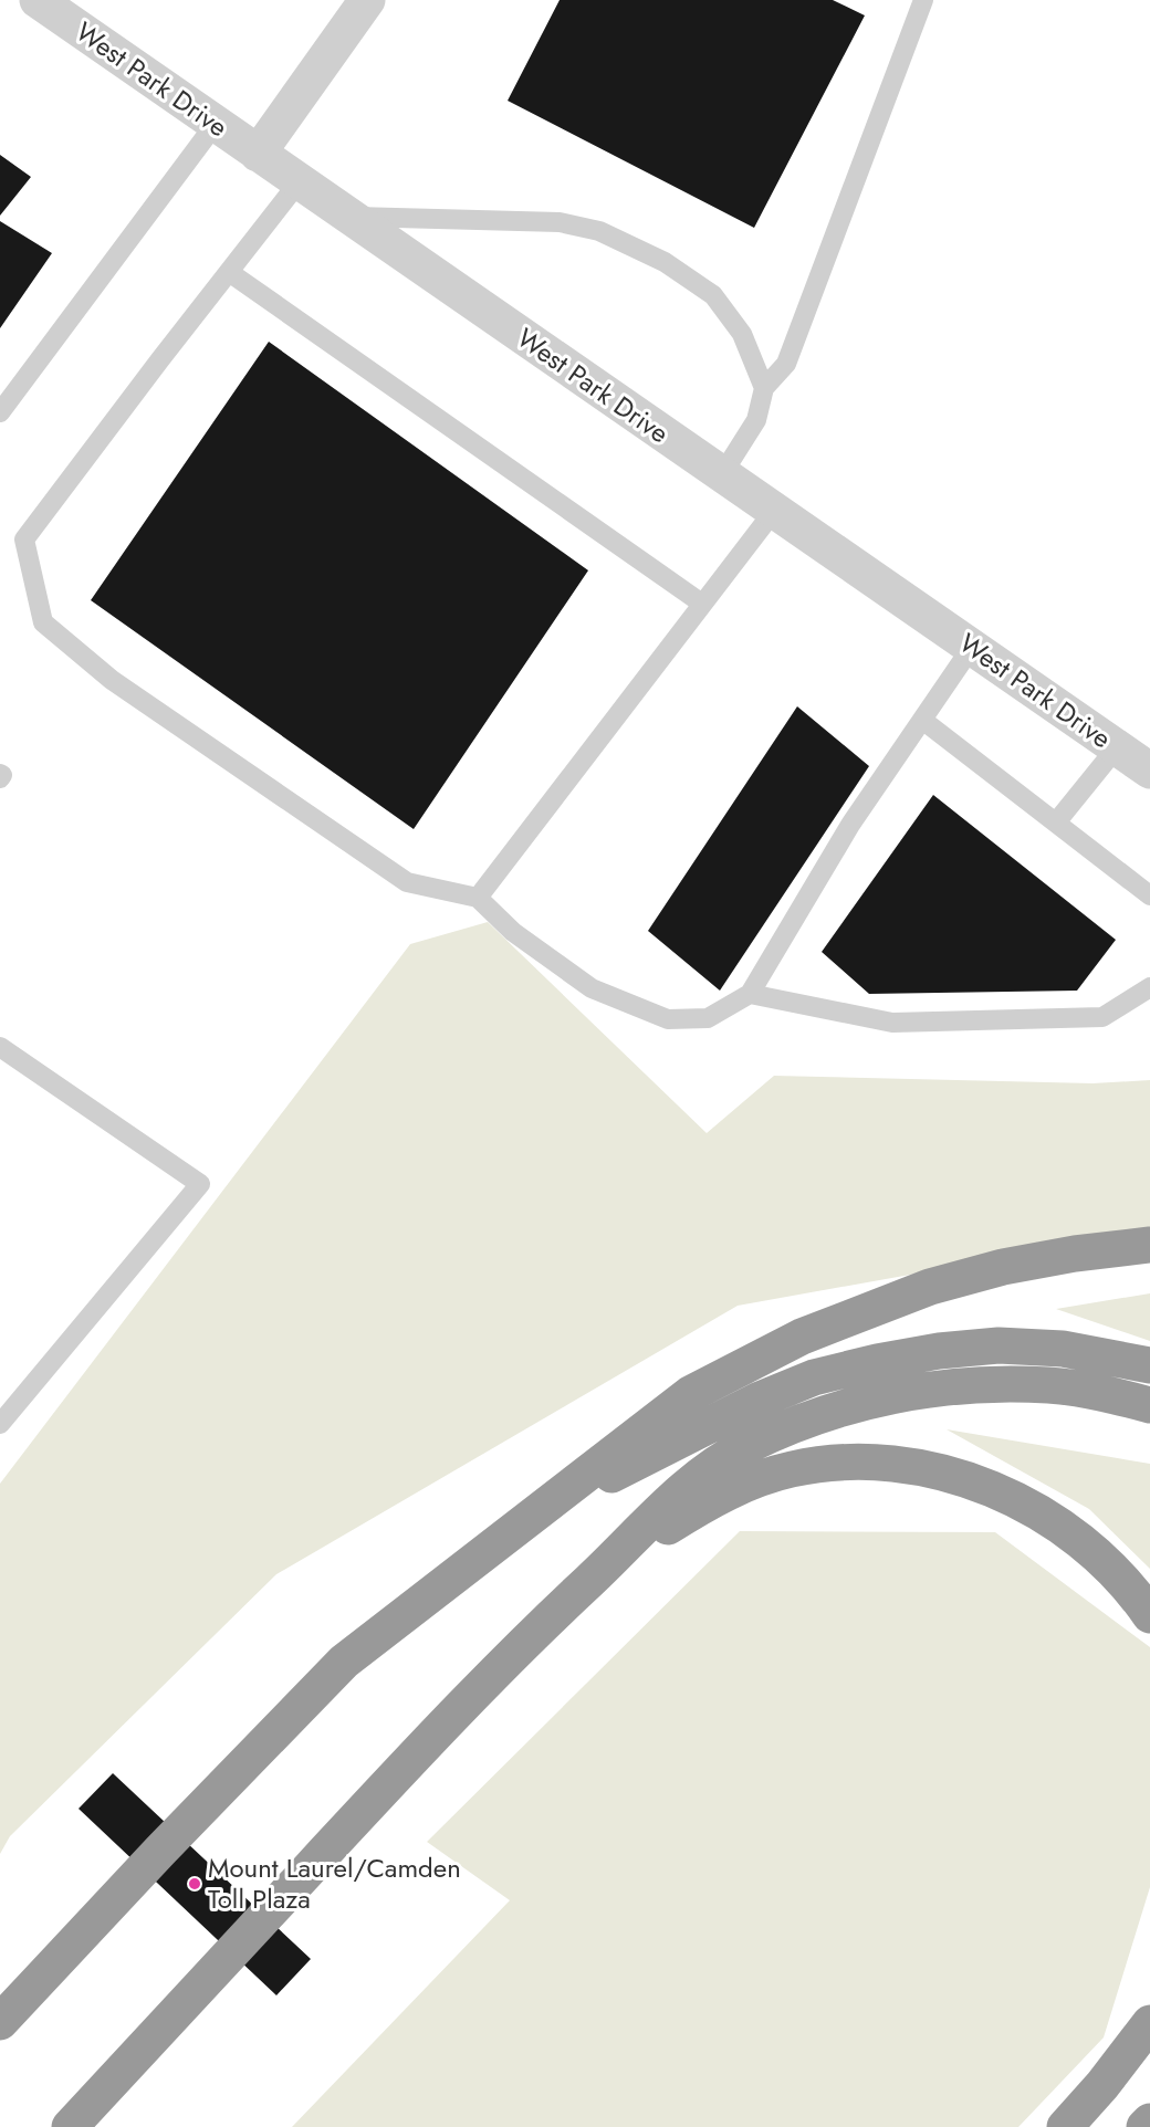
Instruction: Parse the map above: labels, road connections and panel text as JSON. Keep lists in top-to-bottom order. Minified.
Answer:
{"streets":{"street":["West Park Drive"]},"places":["Mount Laurel/Camden Toll Plaza"]}
